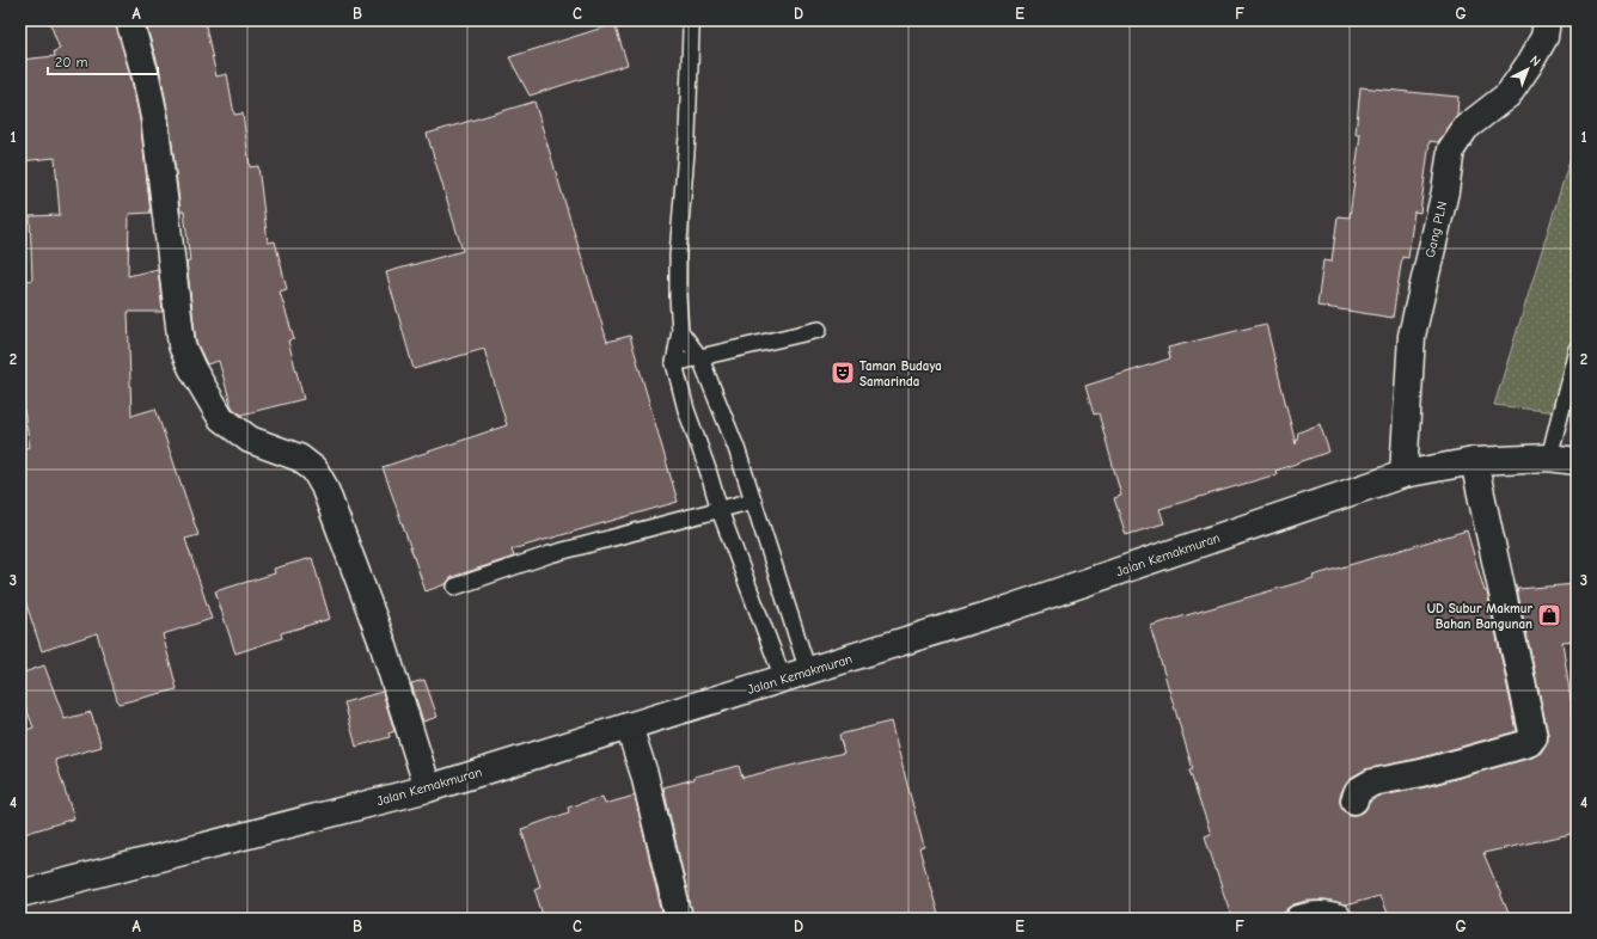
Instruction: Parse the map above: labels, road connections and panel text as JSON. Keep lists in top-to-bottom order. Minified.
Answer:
{"streets":{"street":["Gang PLN","Jalan Kemakmuran"]},"crossings":[["Gang PLN","Jalan Kemakmuran"]],"places":{"theatre":["Taman Budaya Samarinda"],"shop":["UD Subur Makmur Bahan Bangunan"]},"scale_bar":"20 m","north":"top right","grid":{"columns":["A","B","C","D","E","F","G"],"rows":["1","2","3","4"]}}
